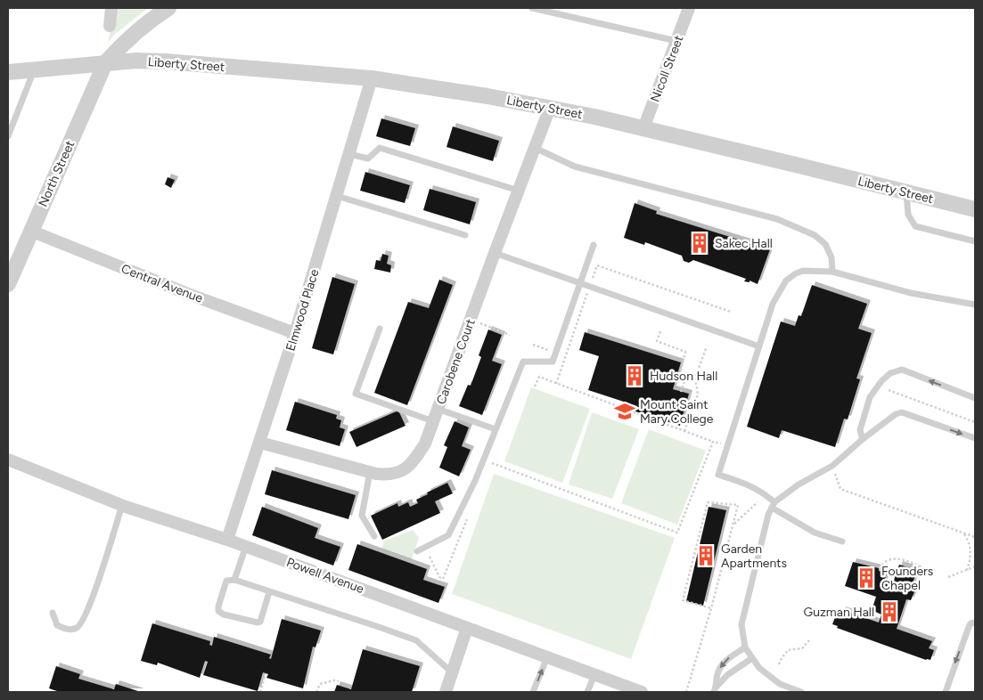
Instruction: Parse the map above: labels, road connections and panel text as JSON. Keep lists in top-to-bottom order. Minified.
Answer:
{"streets":{"street":["Liberty Street","Nicoll Street","North Street","Central Avenue","Elmwood Place","Carobene Court","Powell Avenue"]},"crossings":[["Liberty Street","Nicoll Street"],["Liberty Street","North Street"],["Liberty Street","Elmwood Place"],["Liberty Street","Carobene Court"],["North Street","Central Avenue"],["Central Avenue","Elmwood Place"],["Elmwood Place","Carobene Court"],["Elmwood Place","Powell Avenue"]],"places":{"building":["Sakec Hall","Hudson Hall","Garden Apartments","Founders Chapel","Guzman Hall"],"school or university":["Mount Saint Mary College"]}}
